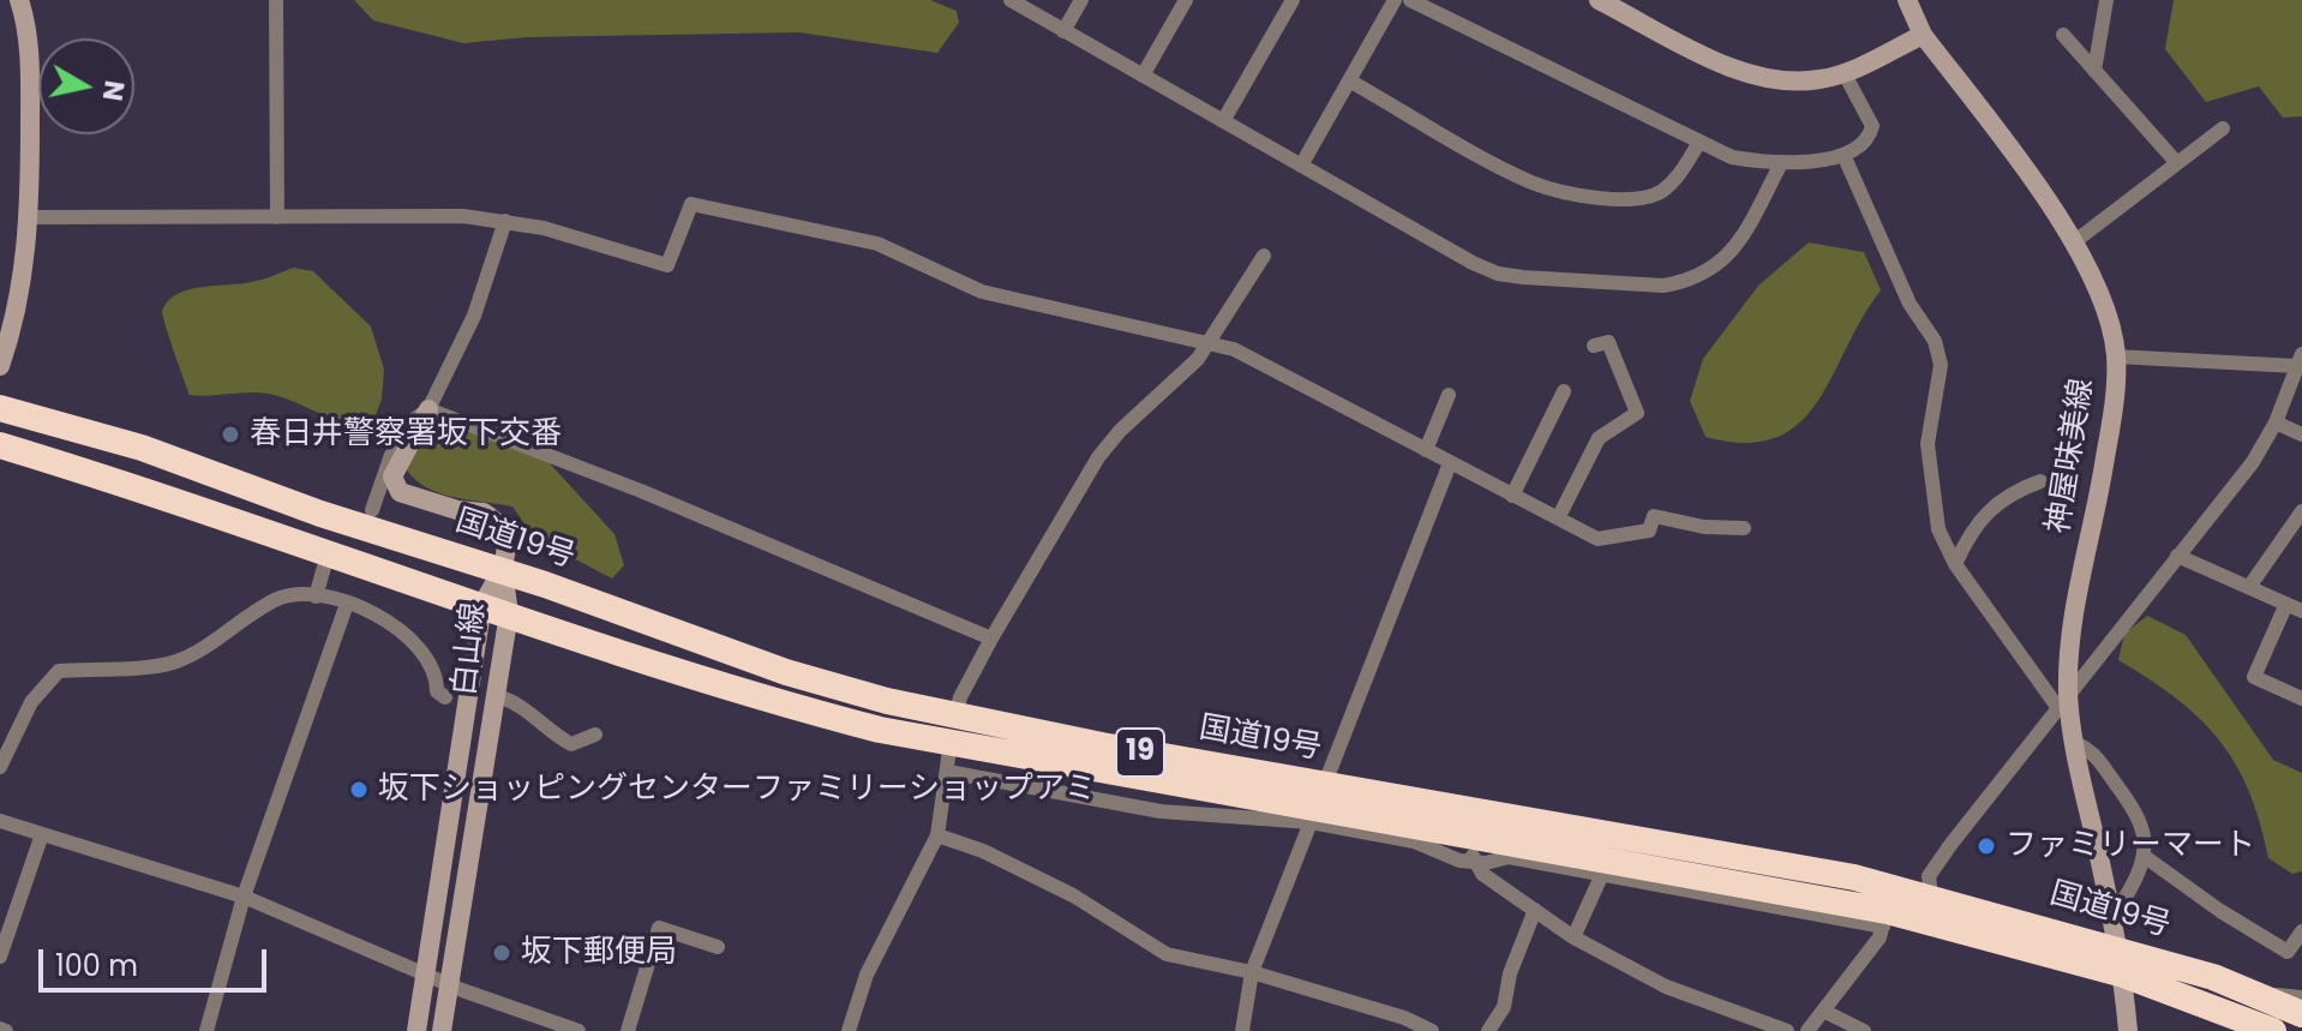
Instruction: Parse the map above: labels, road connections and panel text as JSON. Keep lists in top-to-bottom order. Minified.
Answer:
{"streets":{"highway":["国道19号","19"],"street":["神屋味美線","白山線"]},"crossings":[["神屋味美線","国道19号"],["国道19号","白山線"]],"places":["春日井警察署坂下交番","坂下ショッピングセンターファミリーショップアミ","ファミリーマート","坂下郵便局"],"scale_bar":"100 m","north":"right"}
